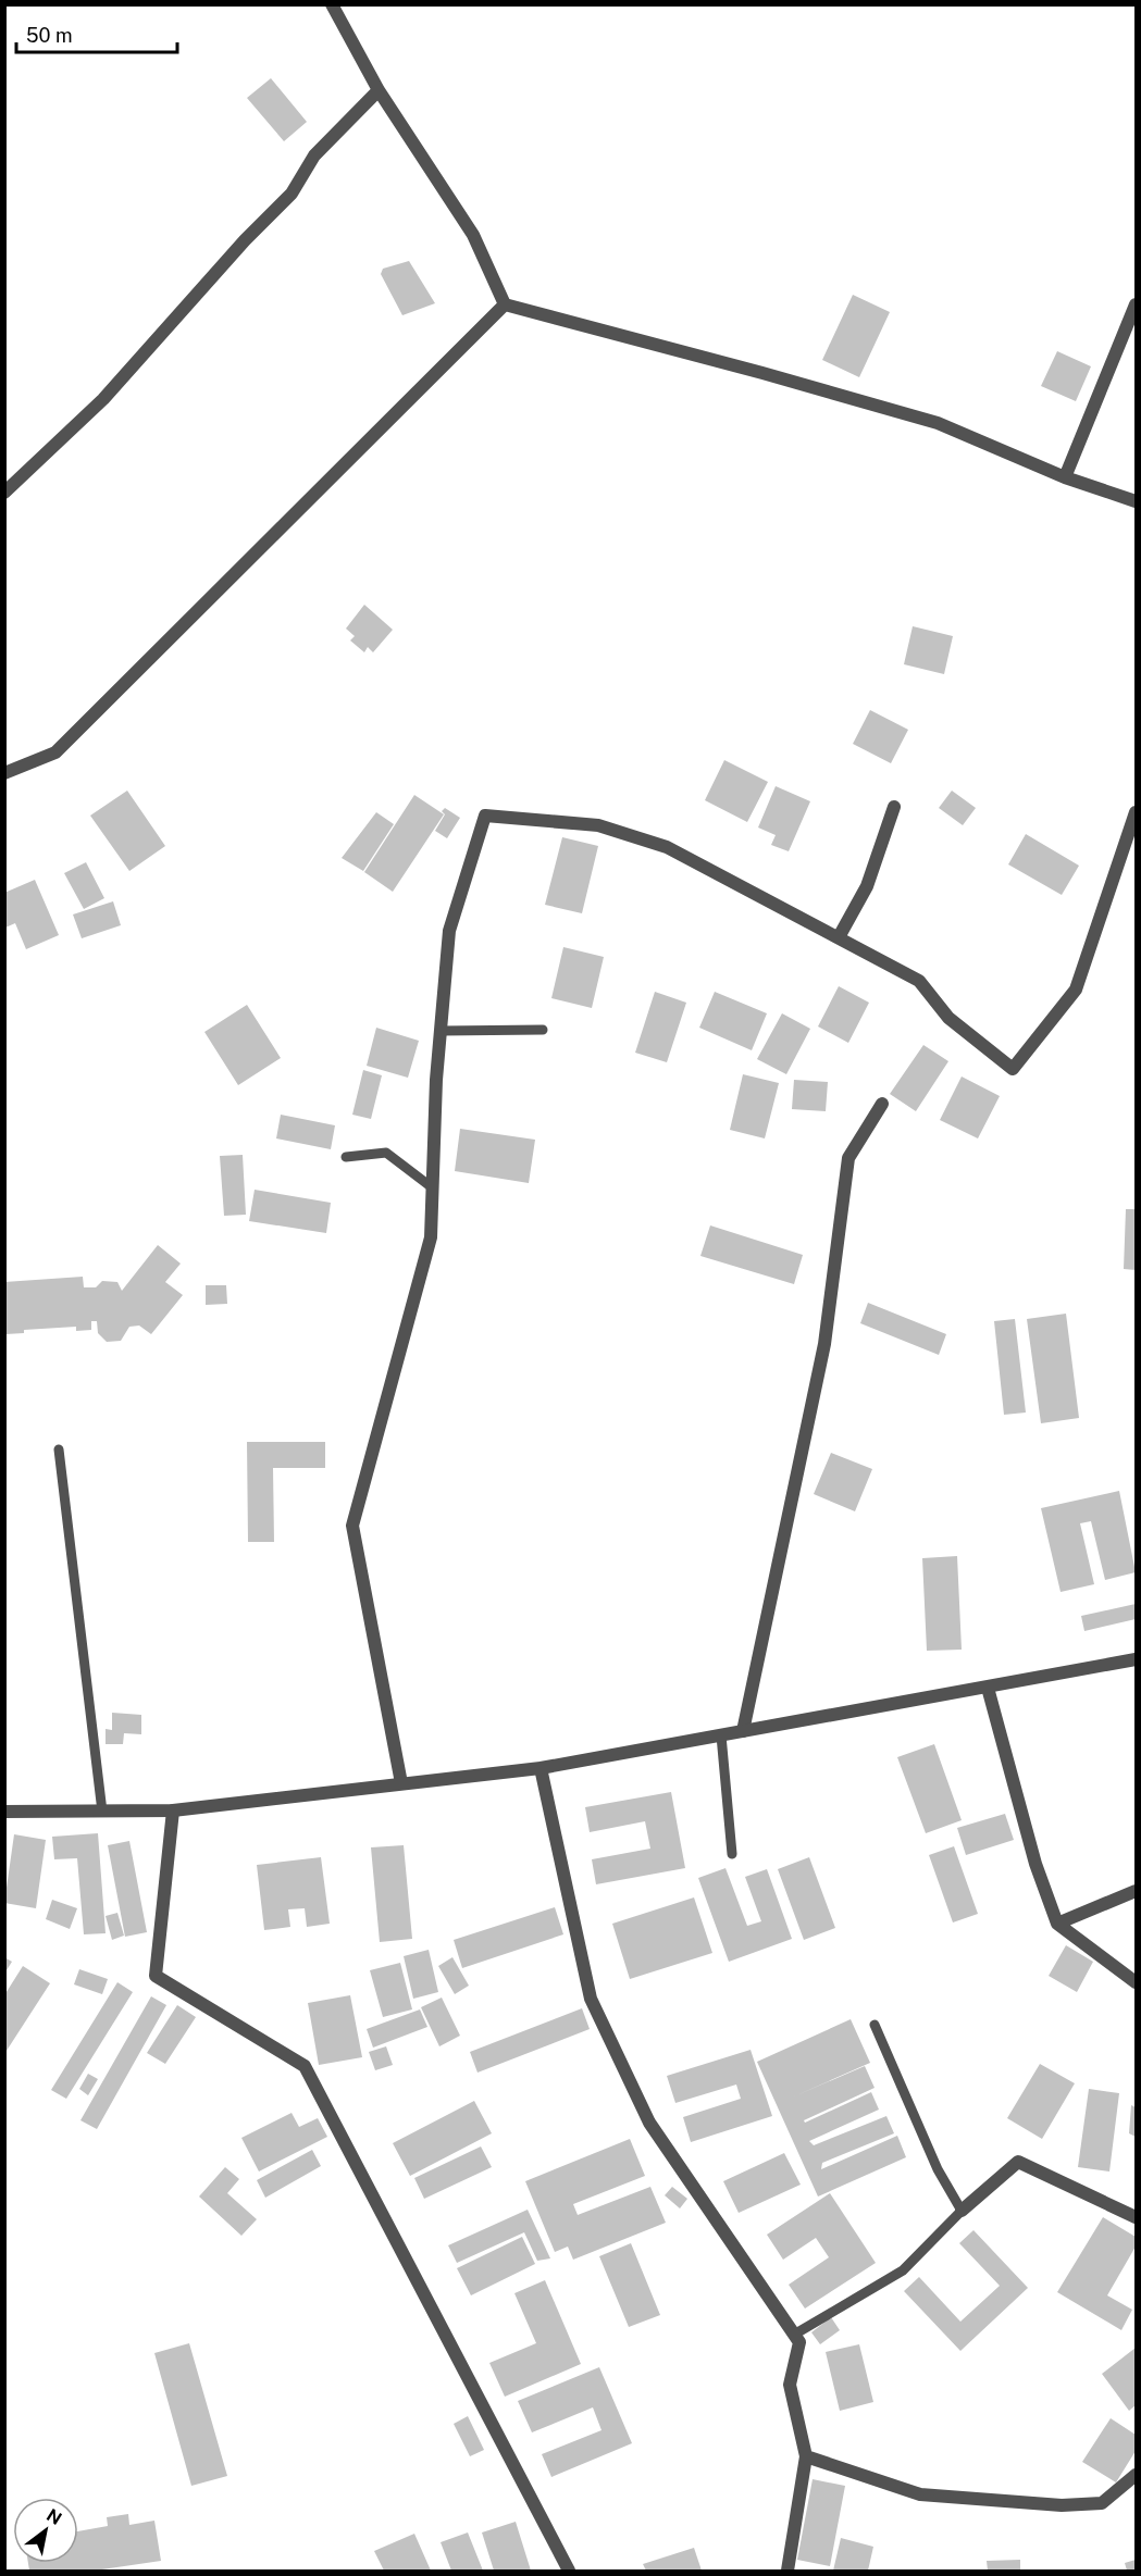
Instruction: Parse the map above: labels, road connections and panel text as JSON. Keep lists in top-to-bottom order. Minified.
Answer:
{"scale_bar":"50 m","north":"top right"}
